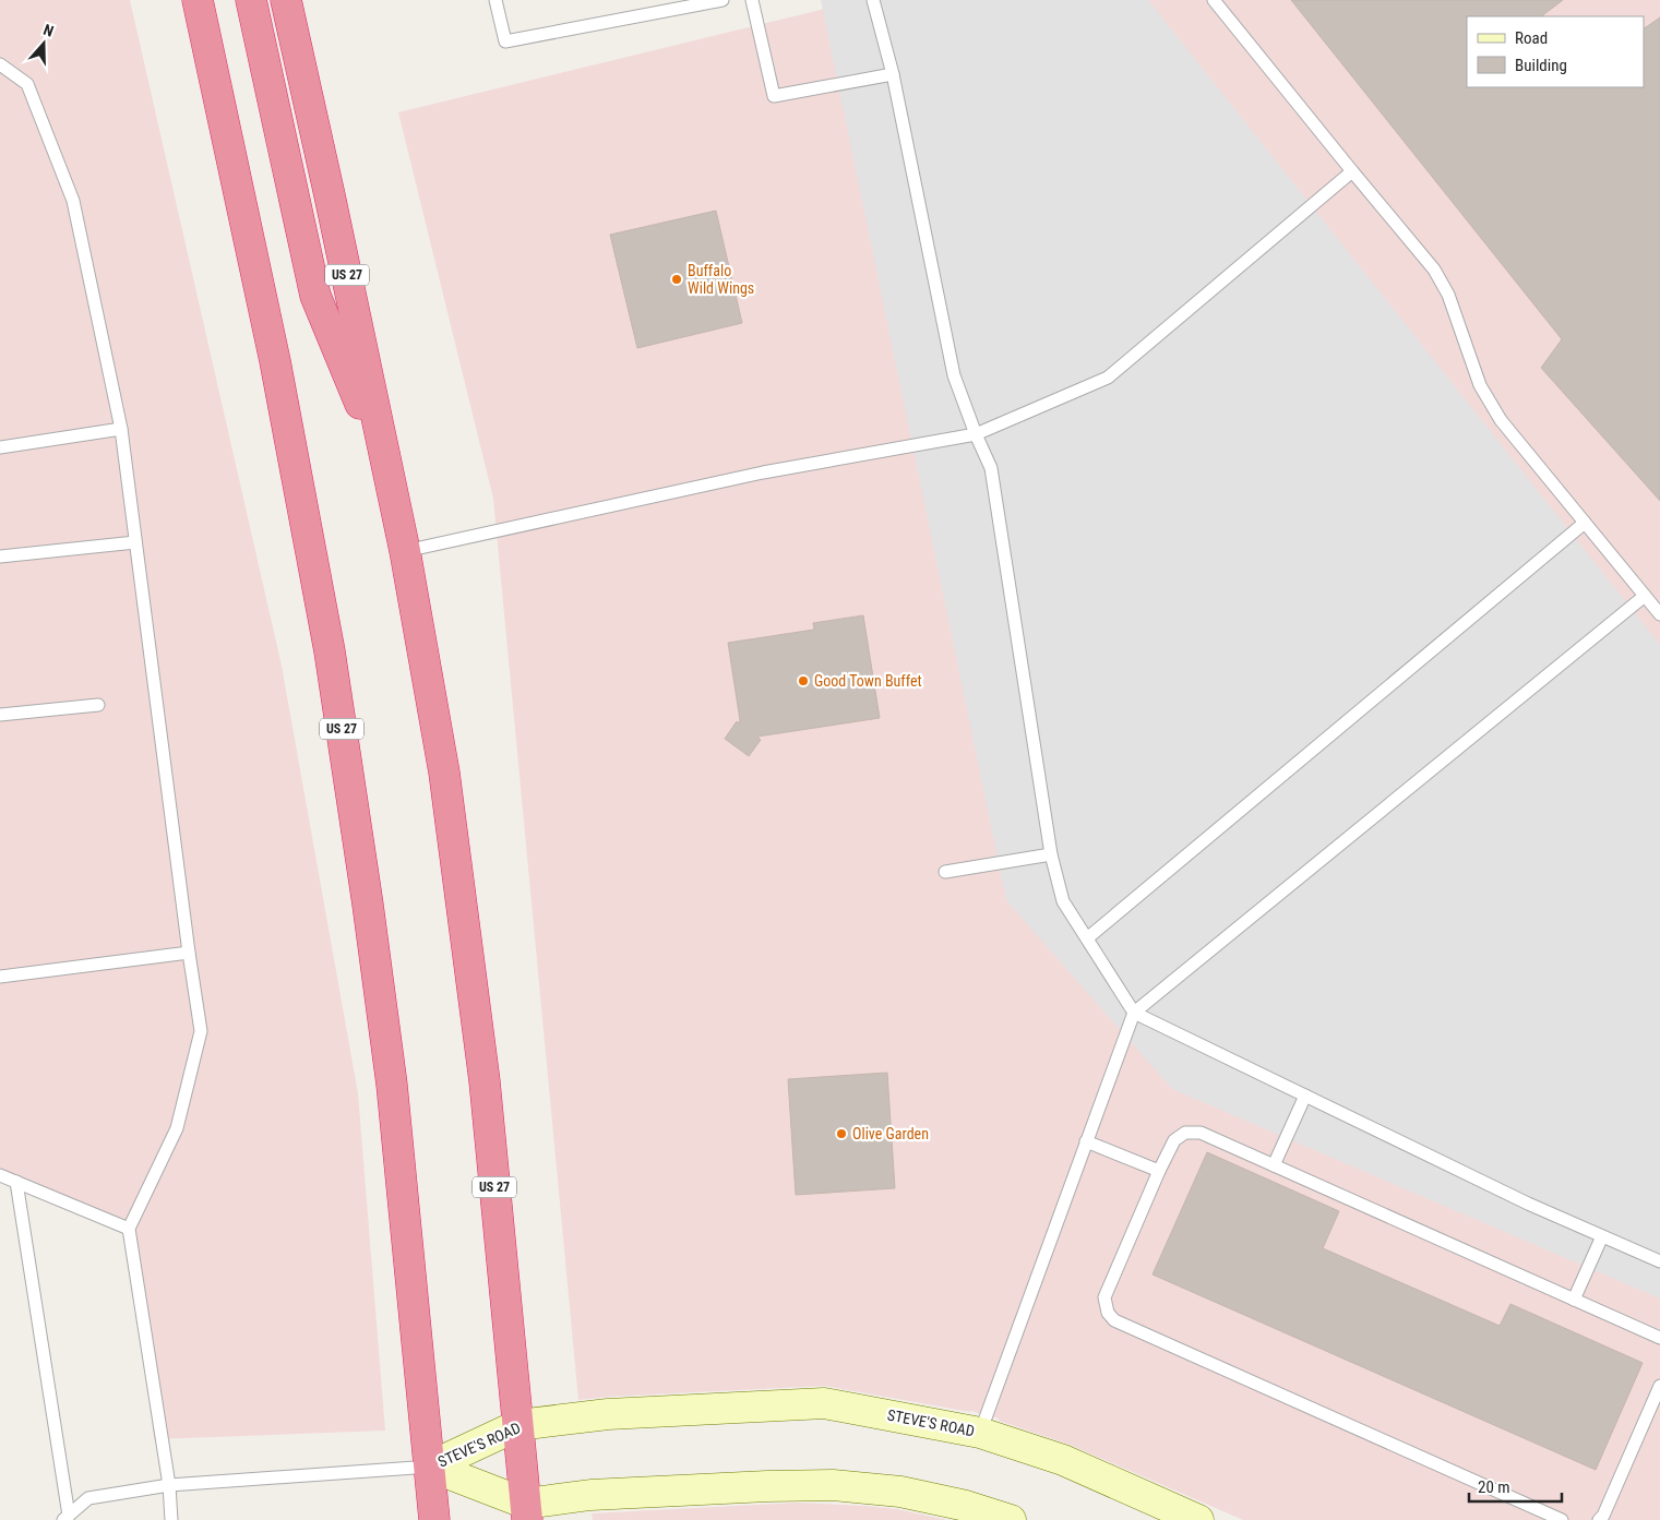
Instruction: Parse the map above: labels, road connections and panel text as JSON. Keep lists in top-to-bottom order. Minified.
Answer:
{"streets":{"highway":["US 27"],"street":["STEVE'S ROAD"]},"crossings":[["US 27","STEVE'S ROAD"]],"places":["Buffalo Wild Wings","Good Town Buffet","Olive Garden"],"legend":["Road","Building"],"scale_bar":"20 m","north":"top"}
